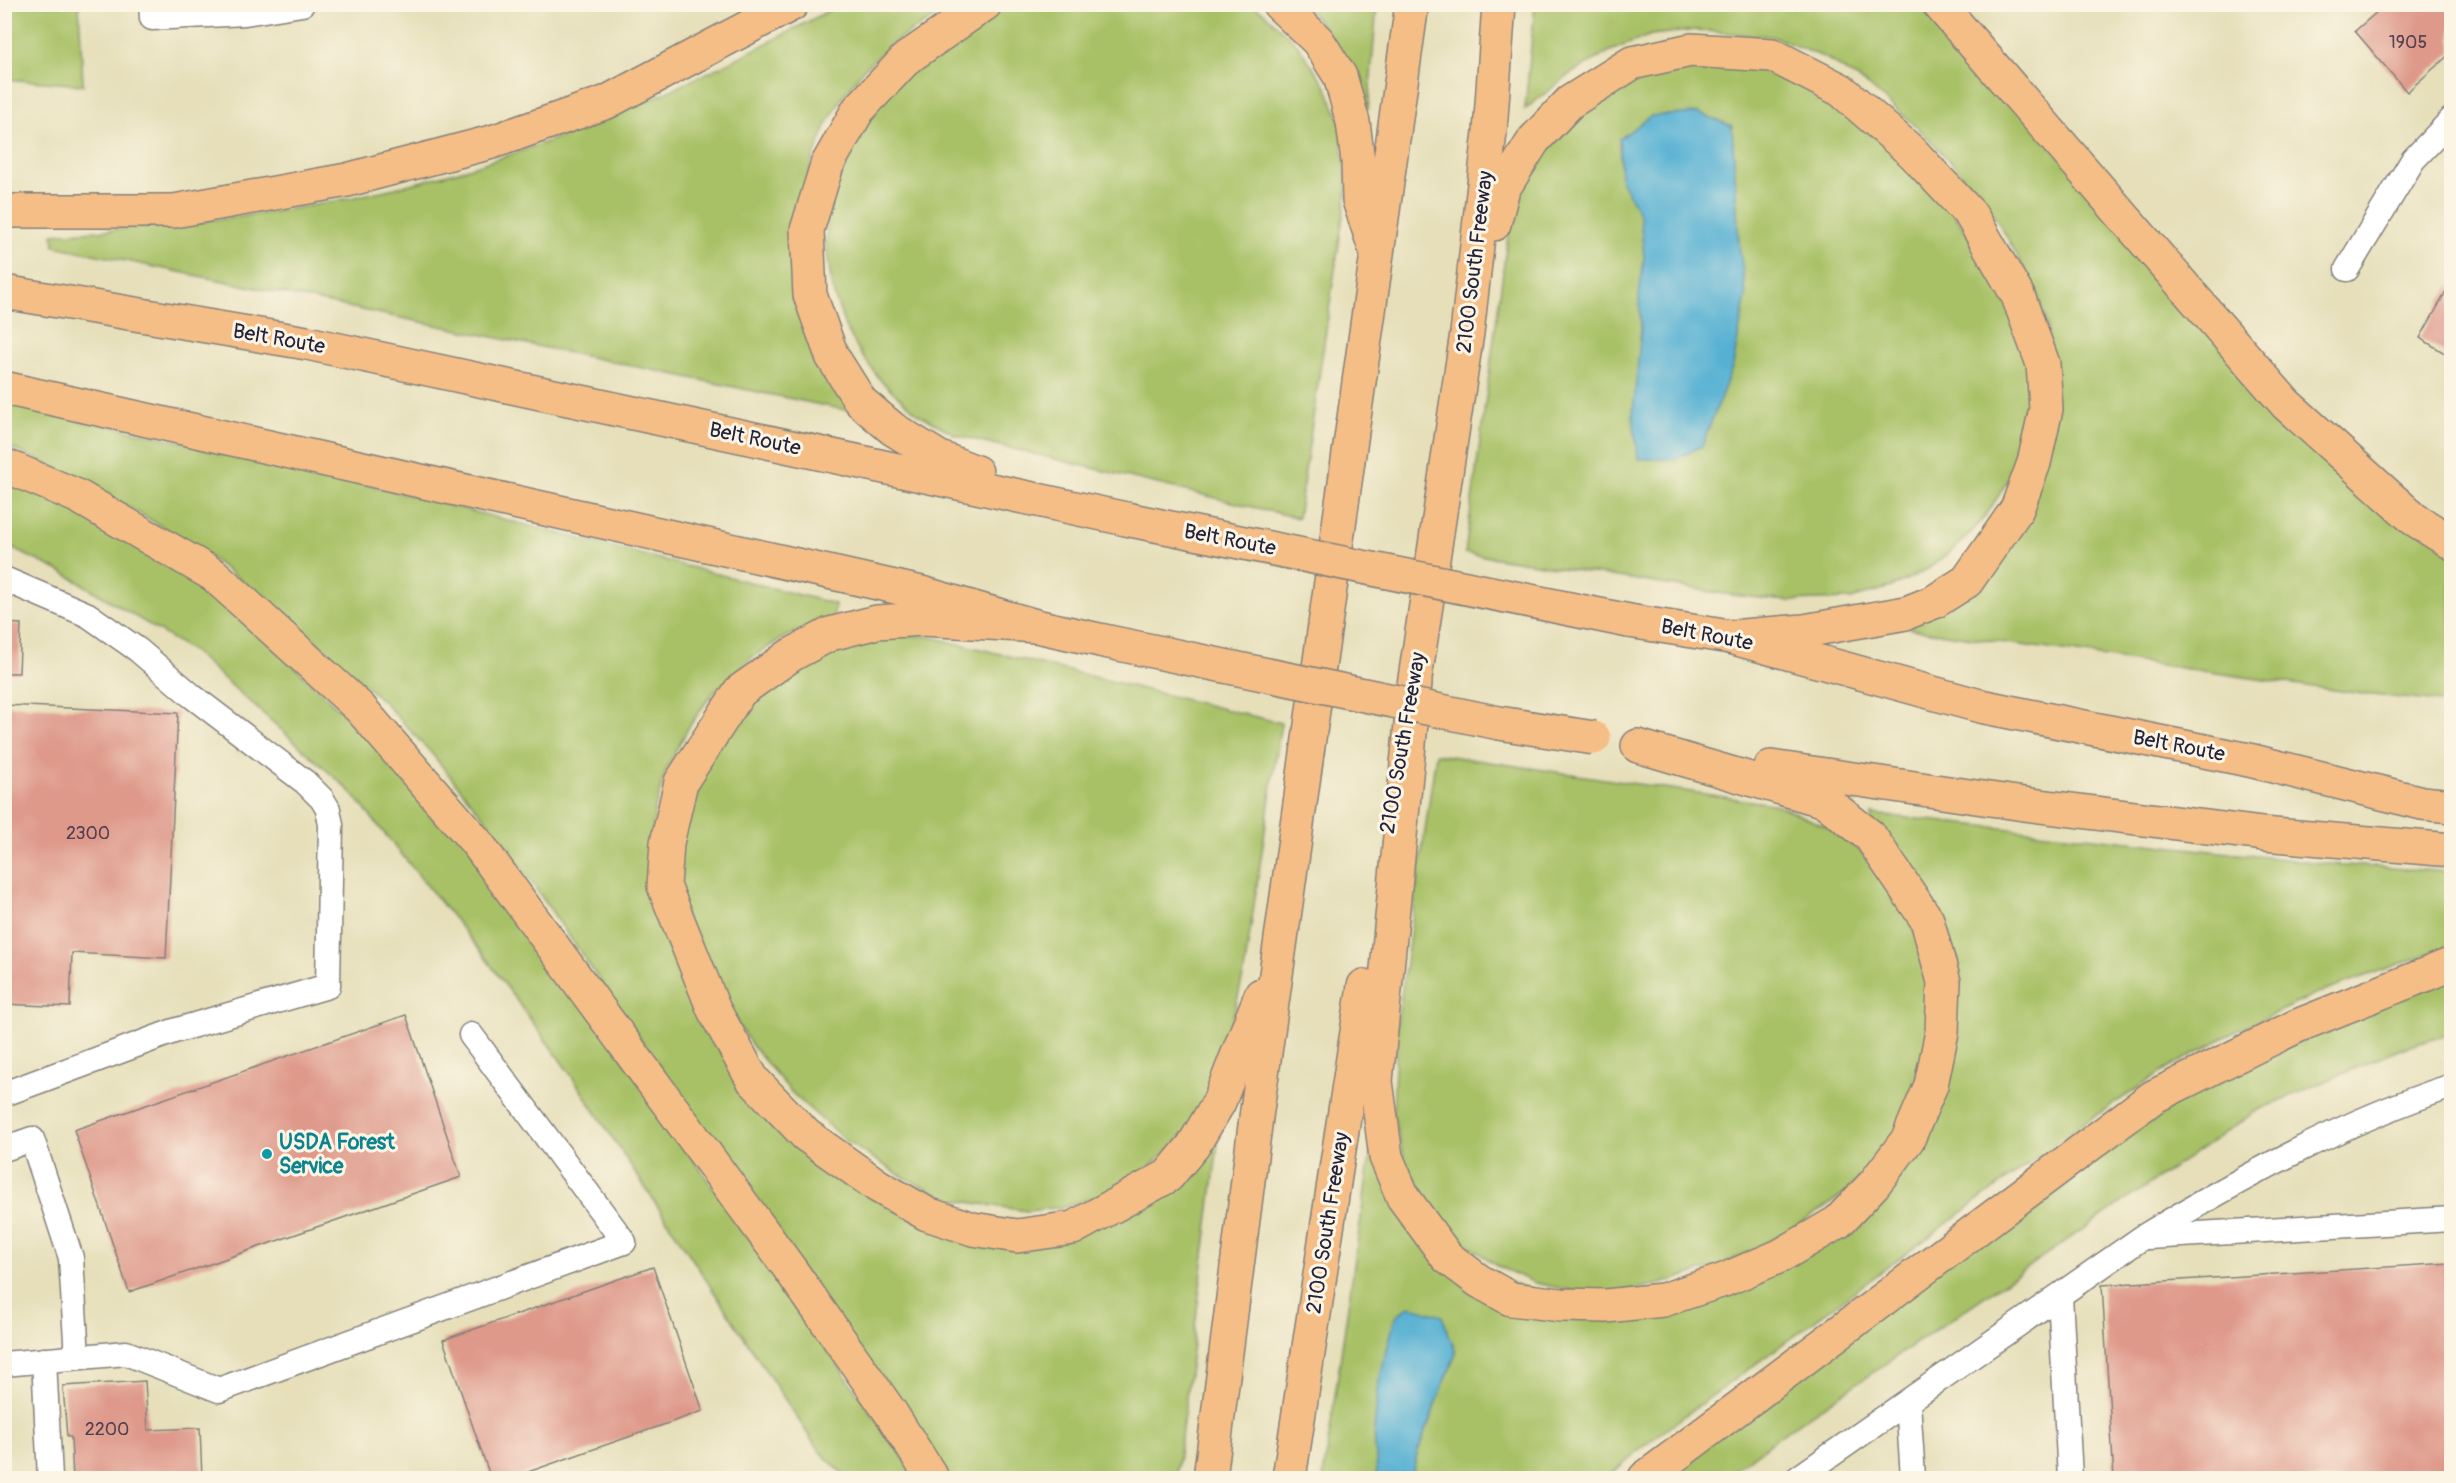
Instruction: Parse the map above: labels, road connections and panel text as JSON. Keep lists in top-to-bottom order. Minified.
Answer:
{"streets":{"highway":["2100 South Freeway","Belt Route"]},"places":["USDA Forest Service"],"house_numbers":["1905","2300","2200"]}
